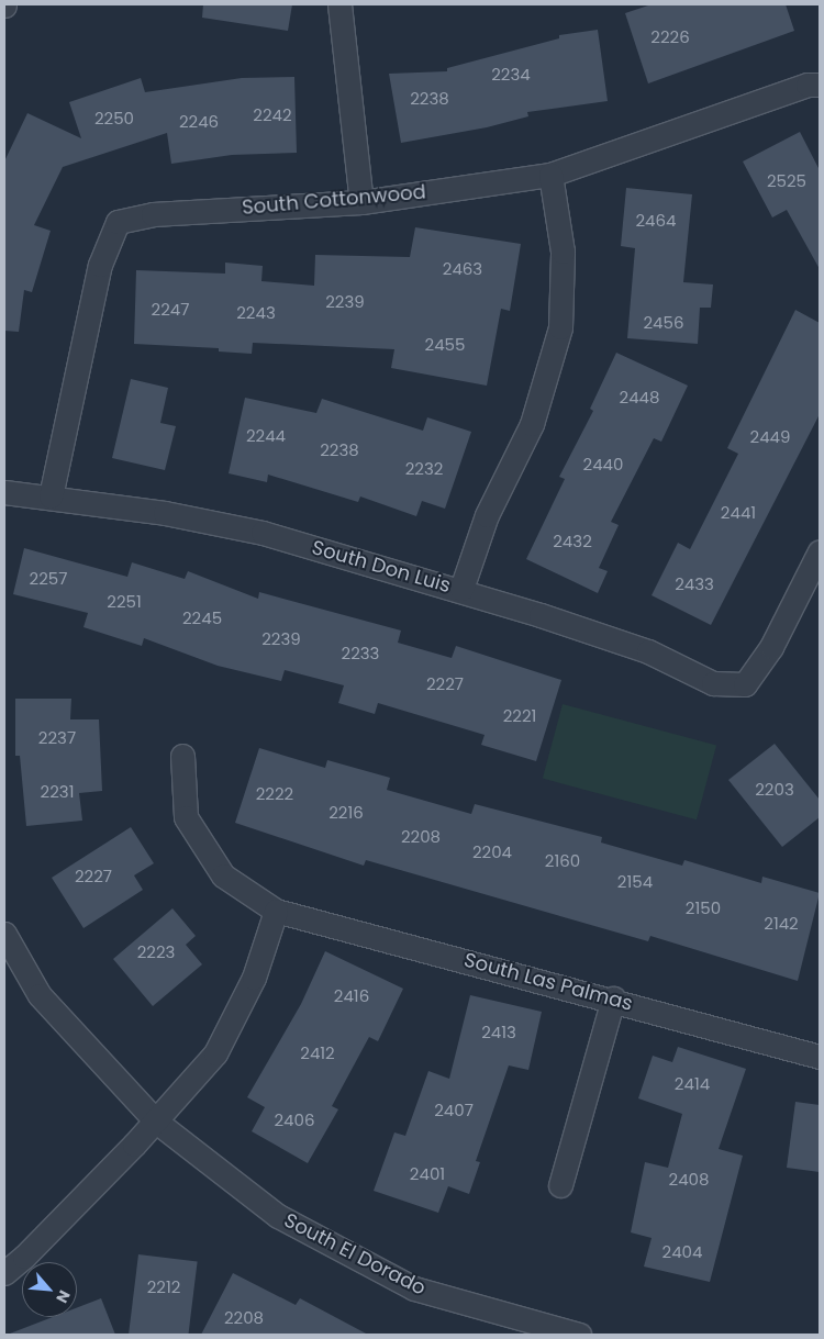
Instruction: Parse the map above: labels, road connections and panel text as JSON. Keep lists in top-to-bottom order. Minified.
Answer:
{"streets":{"street":["South Cottonwood","South Don Luis","South Las Palmas","South El Dorado"]},"crossings":[["South Cottonwood","South Don Luis"]],"house_numbers":["2226","2234","2238","2242","2250","2246","2525","2464","2463","2239","2247","2243","2456","2455","2448","2244","2449","2238","2440","2232","2441","2432","2257","2433","2251","2245","2239","2233","2227","2221","2237","2203","2231","2222","2216","2208","2204","2160","2227","2154","2150","2142","2223","2416","2413","2412","2414","2407","2406","2401","2408","2404","2212","2208"],"north":"bottom right"}
